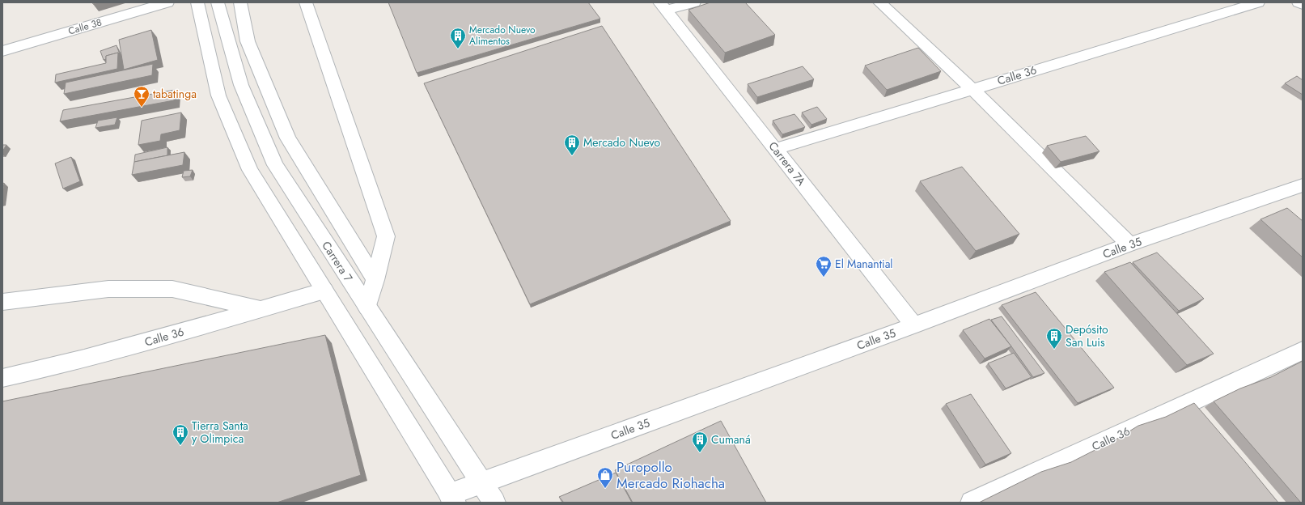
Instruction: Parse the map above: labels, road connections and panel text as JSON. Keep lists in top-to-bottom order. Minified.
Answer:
{"streets":{"street":["Calle 38","Calle 36","Carrera 7A","Calle 35","Carrera 7"]},"crossings":[["Calle 36","Carrera 7A"],["Carrera 7A","Calle 35"],["Calle 35","Carrera 7"]],"places":{"building":["Mercado Nuevo Alimentos","Mercado Nuevo","Depósito San Luis","Tierra Santa y Olimpica","Cumaná"],"bar":["tabatinga"],"supermarket":["El Manantial"],"shop":["Puropollo Mercado Riohacha"]}}
